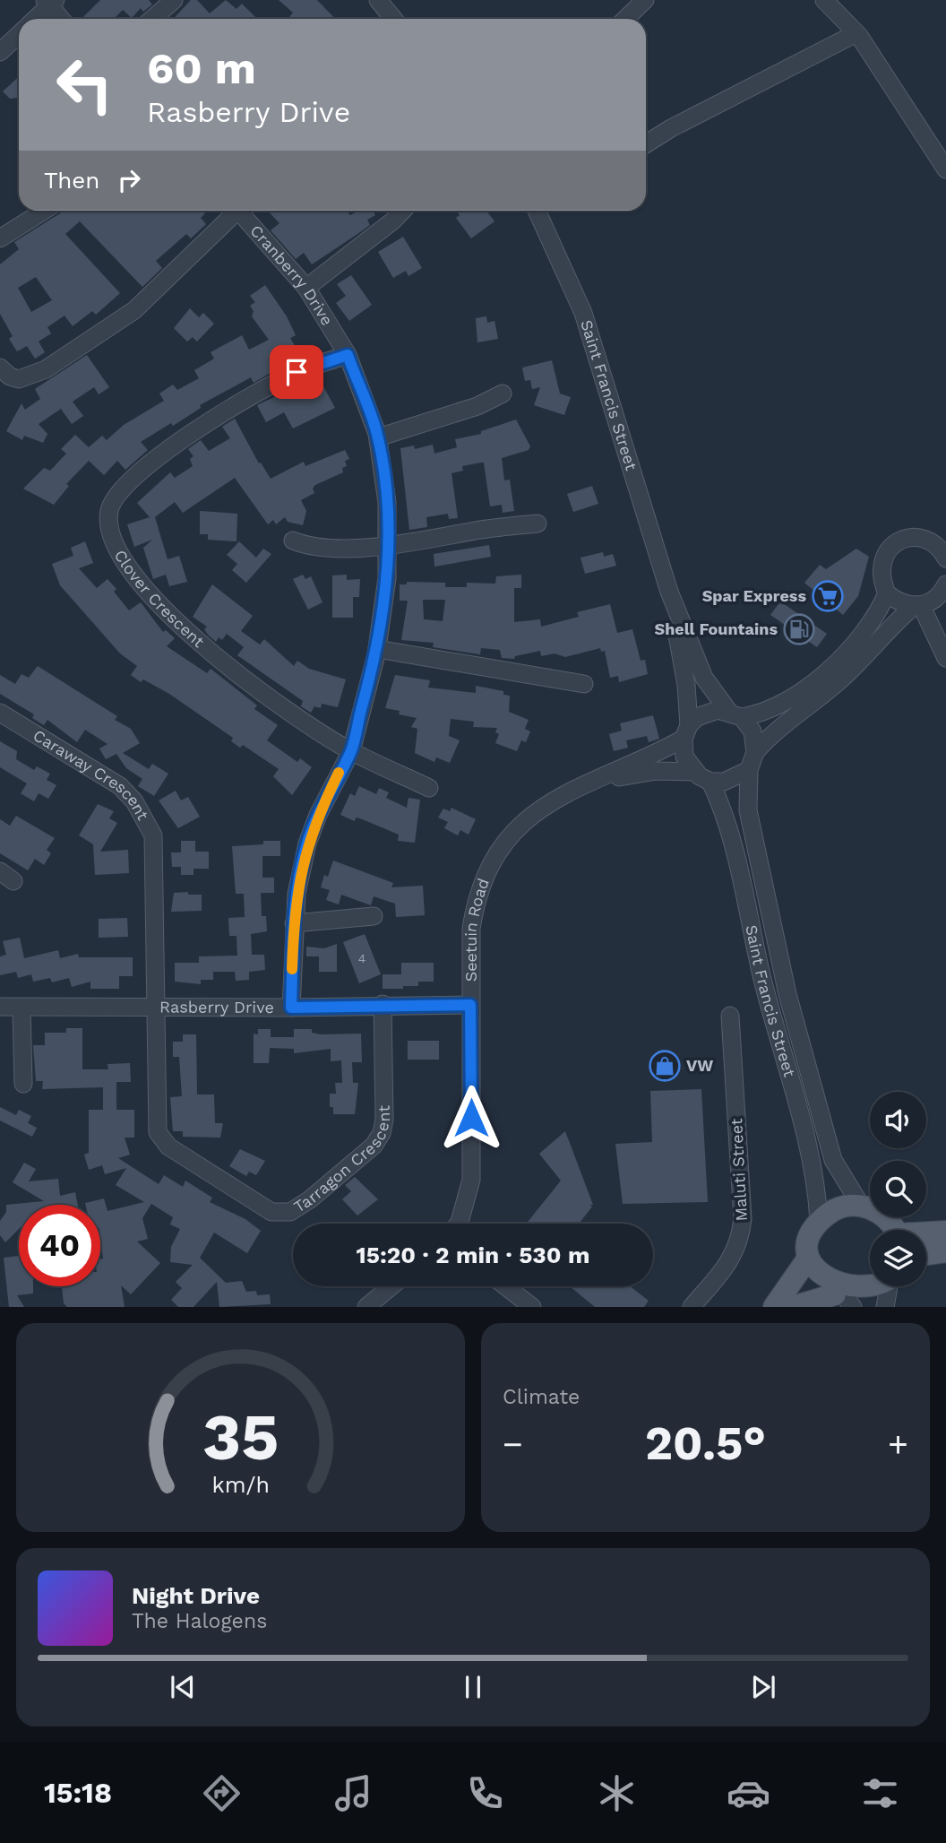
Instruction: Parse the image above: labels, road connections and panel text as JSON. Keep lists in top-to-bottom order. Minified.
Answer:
{"streets":{"street":["Cranberry Drive","Saint Francis Street","Clover Crescent","Caraway Crescent","Seetuin Road","Rasberry Drive","Tarragon Crescent","Maluti Street"]},"crossings":[["Cranberry Drive","Clover Crescent"],["Cranberry Drive","Rasberry Drive"],["Caraway Crescent","Rasberry Drive"],["Caraway Crescent","Tarragon Crescent"],["Seetuin Road","Rasberry Drive"],["Rasberry Drive","Tarragon Crescent"]],"places":{"supermarket":["Spar Express"],"fuel station":["Shell Fountains"],"shop":["VW"]},"house_numbers":["4"],"page":{"turn":["60 m","Rasberry Drive"],"then":"Then","limit":"40","trip":"15:20 · 2 min · 530 m","tile":"Climate","heat":["−","20.5°","+"],"song":["Night Drive","The Halogens"],"tabs":"15:18","gauge":["35","km/h"]}}
